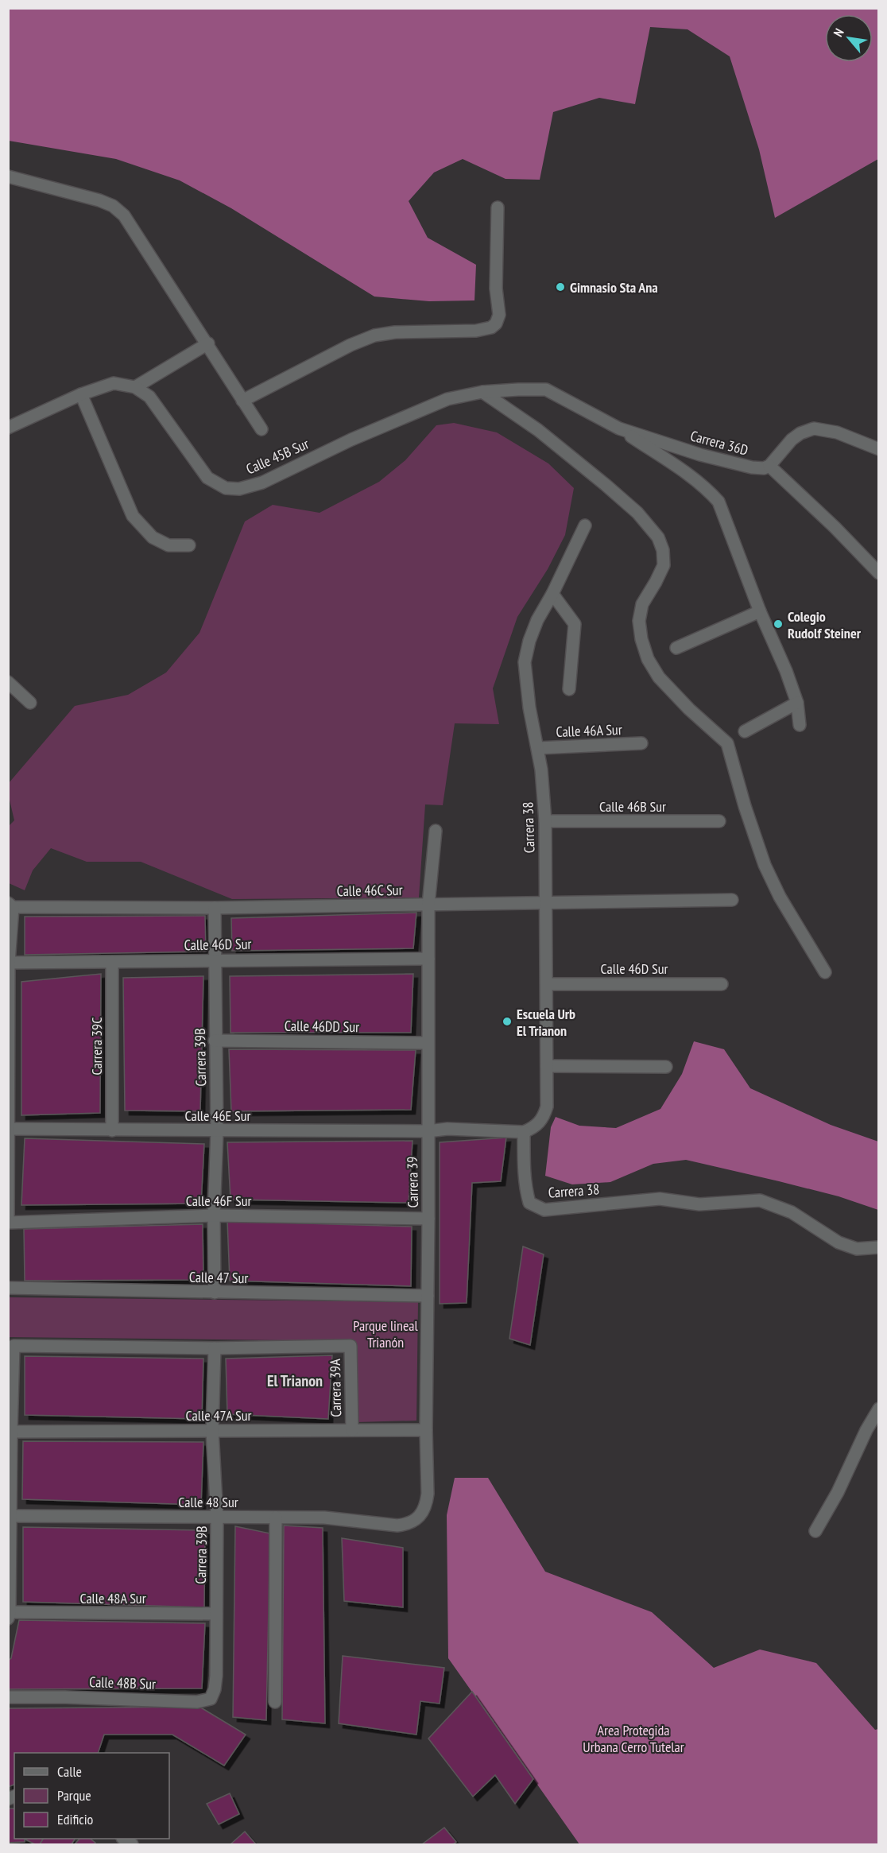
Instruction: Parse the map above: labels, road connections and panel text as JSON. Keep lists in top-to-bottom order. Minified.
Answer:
{"streets":{"street":["Carrera 36D","Calle 45B Sur","Calle 46A Sur","Calle 46B Sur","Carrera 38","Calle 46C Sur","Calle 46D Sur","Calle 46DD Sur","Carrera 39C","Carrera 39B","Calle 46E Sur","Carrera 39","Calle 46F Sur","Calle 47 Sur","Carrera 39A","Calle 47A Sur","Calle 48 Sur","Calle 48A Sur","Calle 48B Sur"]},"crossings":[["Carrera 36D","Calle 45B Sur"],["Calle 46A Sur","Carrera 38"],["Calle 46B Sur","Carrera 38"],["Carrera 38","Calle 46C Sur"],["Carrera 38","Calle 46D Sur"],["Calle 46C Sur","Carrera 39B"],["Calle 46C Sur","Carrera 39"],["Calle 46D Sur","Carrera 39C"],["Calle 46D Sur","Carrera 39B"],["Calle 46D Sur","Carrera 39"],["Calle 46DD Sur","Carrera 39B"],["Calle 46DD Sur","Carrera 39"],["Carrera 39C","Calle 46E Sur"],["Carrera 39B","Calle 46E Sur"],["Carrera 39B","Calle 46F Sur"],["Carrera 39B","Calle 47 Sur"],["Carrera 39B","Carrera 39A"],["Carrera 39B","Calle 47A Sur"],["Carrera 39B","Calle 48 Sur"],["Carrera 39B","Calle 48A Sur"],["Carrera 39B","Calle 48B Sur"],["Calle 46E Sur","Carrera 39"],["Carrera 39","Calle 46F Sur"],["Carrera 39","Calle 47 Sur"],["Carrera 39","Calle 47A Sur"],["Carrera 39","Calle 48 Sur"],["Carrera 39A","Calle 47A Sur"]],"districts":["El Trianon"],"parks":["Parque lineal Trianón","Area Protegida Urbana Cerro Tutelar"],"places":["Gimnasio Sta Ana","Colegio Rudolf Steiner","Escuela Urb El Trianon"],"legend":["Calle","Parque","Edificio"],"north":"top left"}
